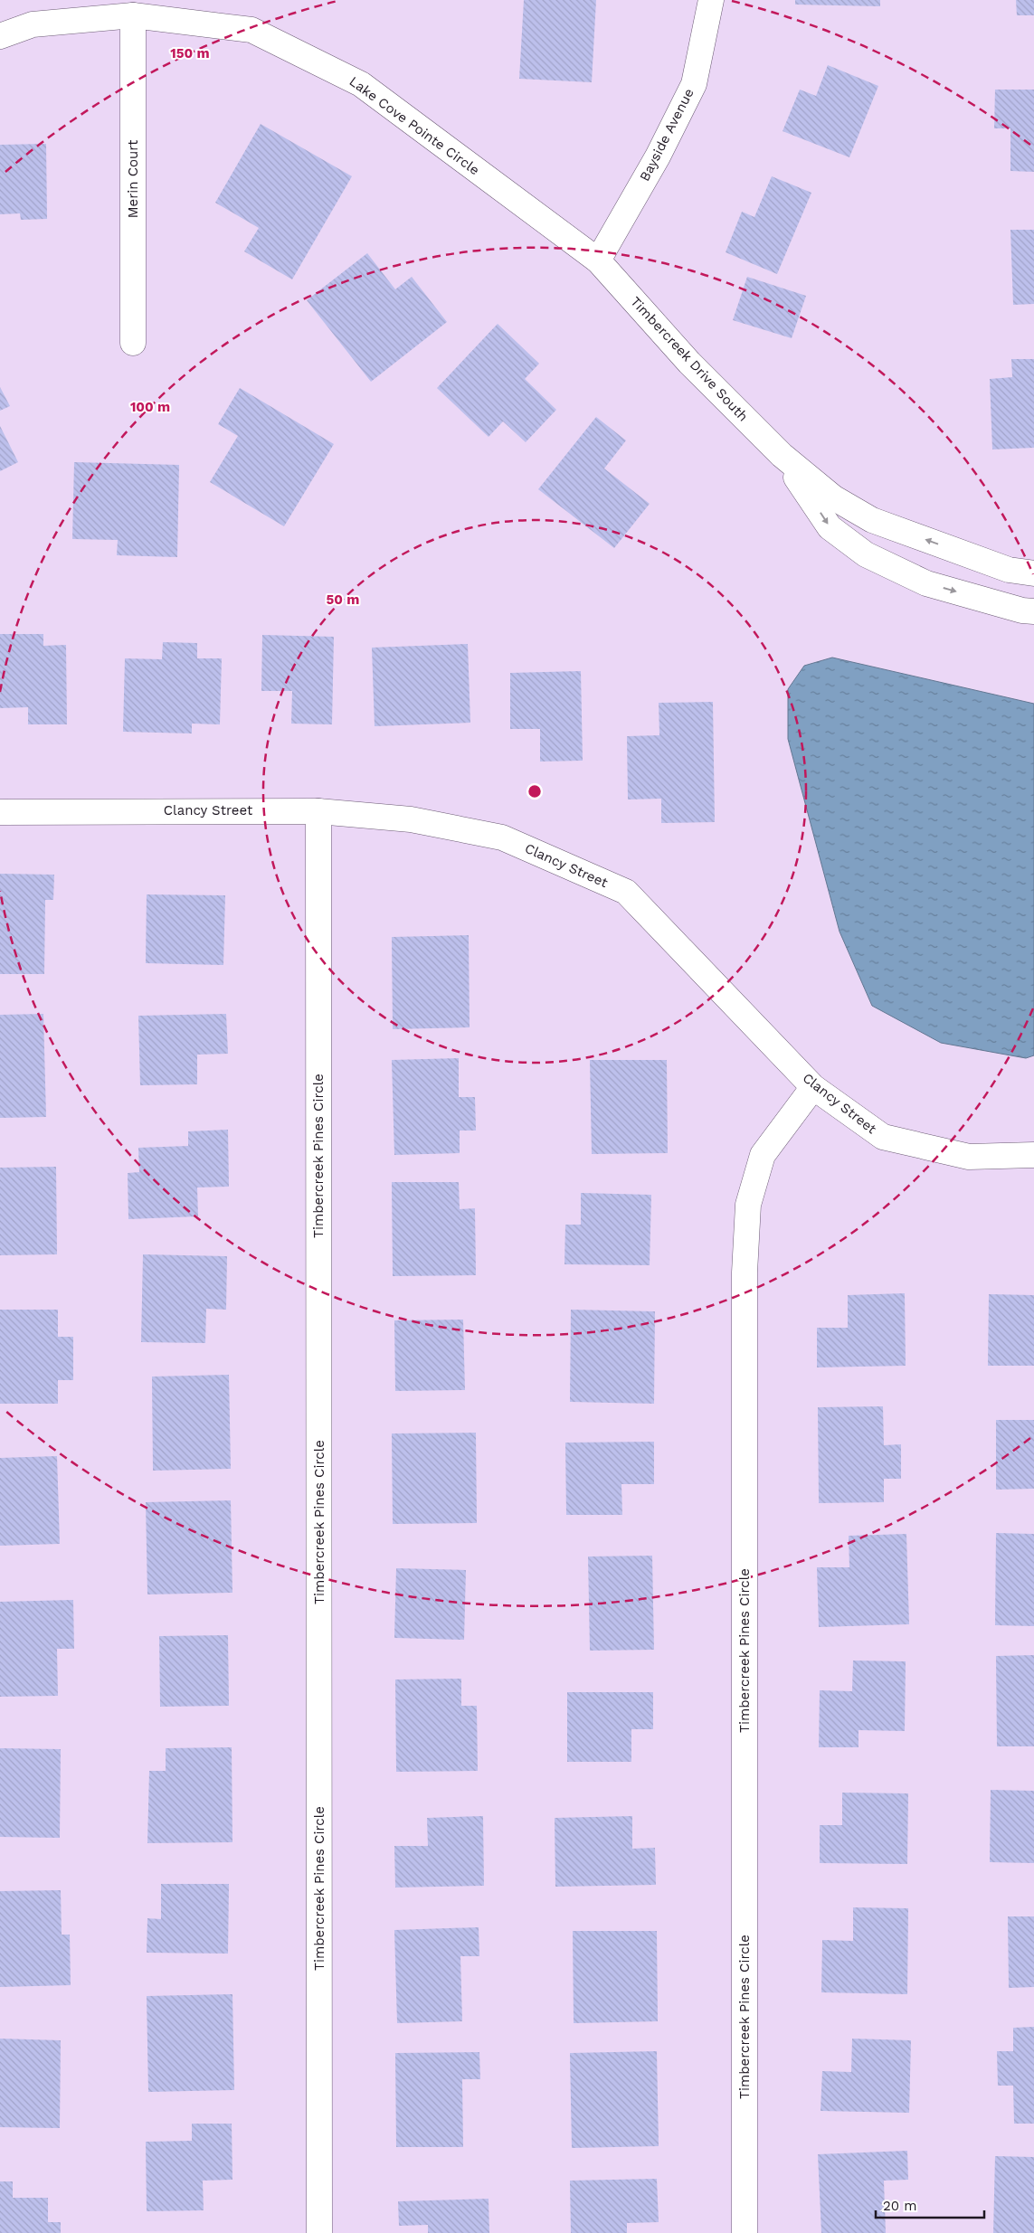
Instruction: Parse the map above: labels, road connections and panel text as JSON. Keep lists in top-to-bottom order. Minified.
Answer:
{"streets":{"street":["Lake Cove Pointe Circle","Bayside Avenue","Merin Court","Timbercreek Drive South","Clancy Street","Timbercreek Pines Circle"]},"crossings":[["Lake Cove Pointe Circle","Bayside Avenue"],["Lake Cove Pointe Circle","Merin Court"],["Lake Cove Pointe Circle","Timbercreek Drive South"],["Bayside Avenue","Timbercreek Drive South"],["Clancy Street","Timbercreek Pines Circle"]],"scale_bar":"20 m","rings":["150 m","100 m","50 m"]}
